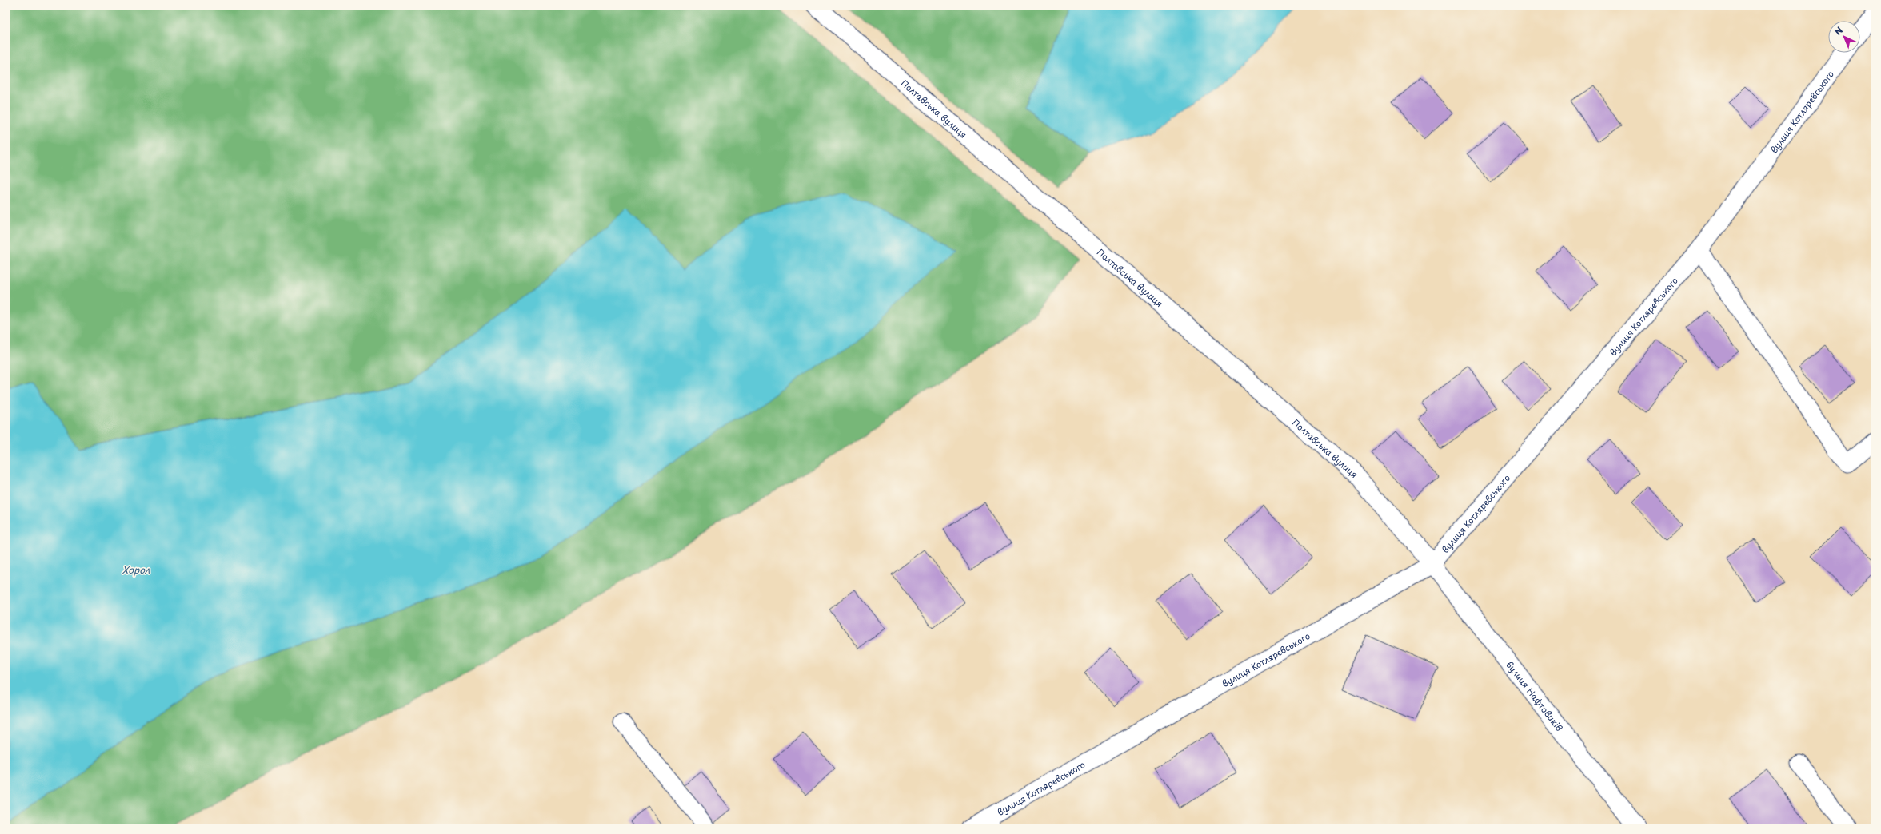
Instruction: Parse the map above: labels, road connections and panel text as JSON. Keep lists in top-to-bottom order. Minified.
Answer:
{"streets":{"street":["Полтавська вулиця","вулиця Котляревського","вулиця Нафтовиків"]},"crossings":[["Полтавська вулиця","вулиця Котляревського"],["Полтавська вулиця","вулиця Нафтовиків"],["вулиця Котляревського","вулиця Нафтовиків"]],"water":["Хорол"],"north":"top left"}
